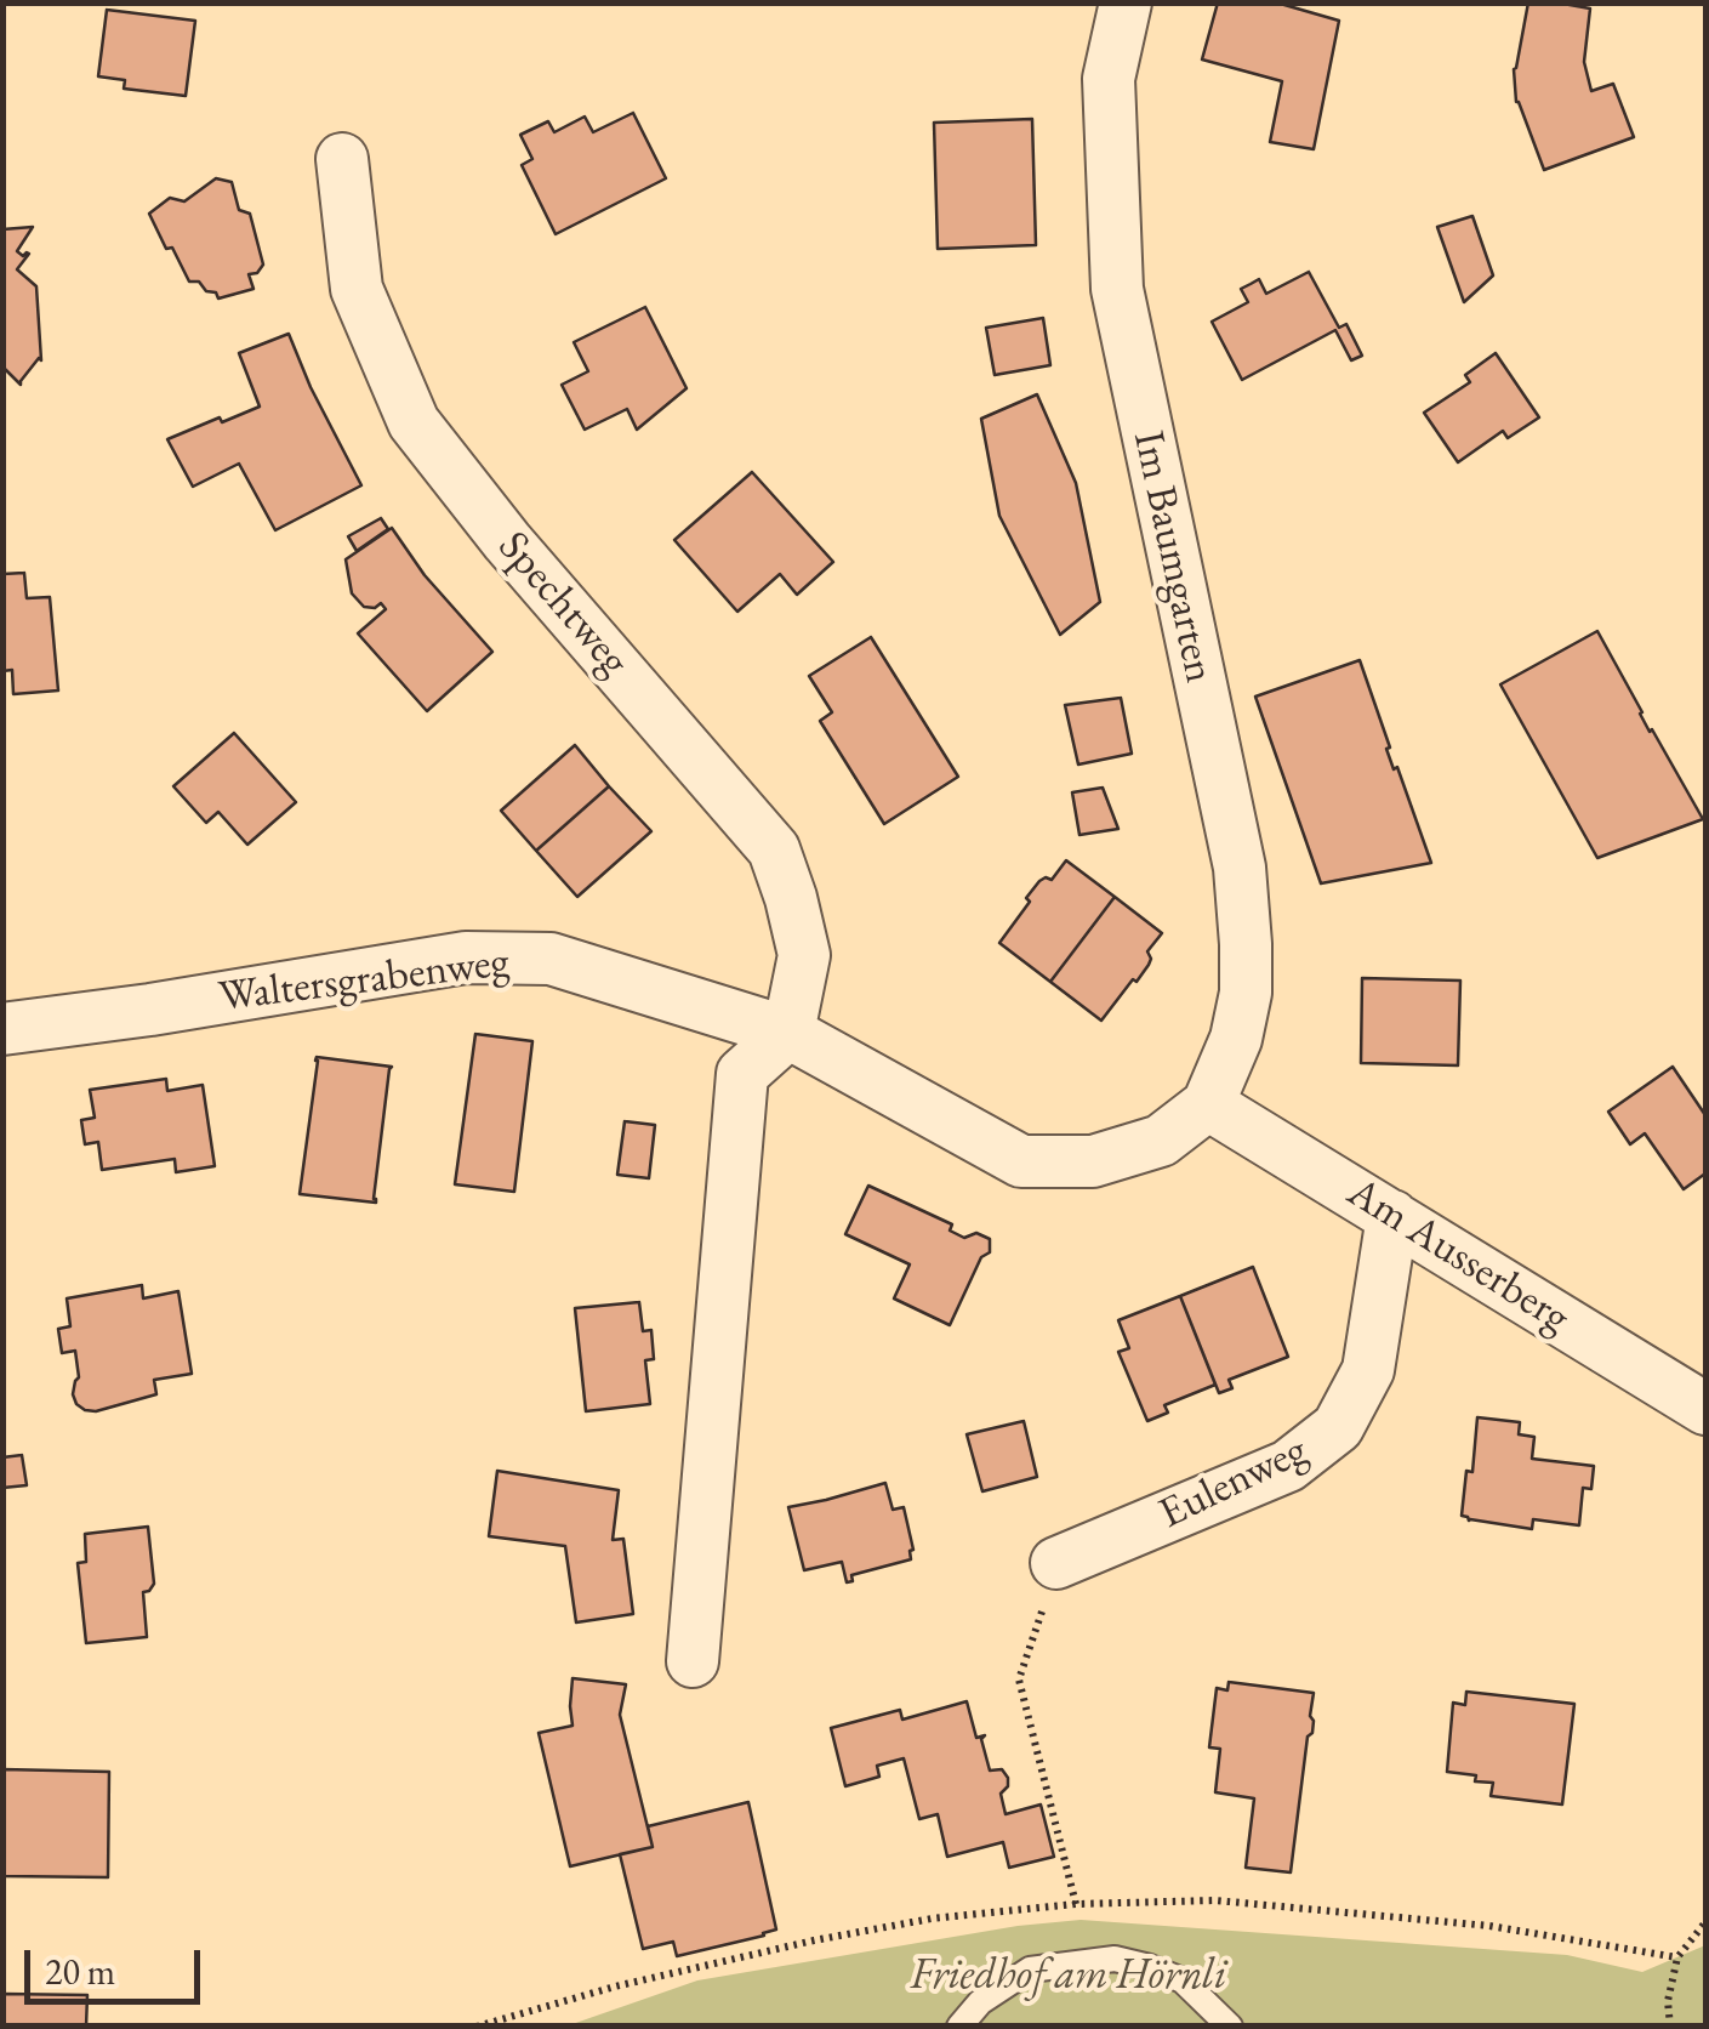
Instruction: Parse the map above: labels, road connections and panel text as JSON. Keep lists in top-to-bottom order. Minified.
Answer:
{"streets":{"street":["Im Baumgarten","Spechtweg","Waltersgrabenweg","Am Ausserberg","Eulenweg"]},"crossings":[["Im Baumgarten","Waltersgrabenweg"],["Im Baumgarten","Am Ausserberg"],["Spechtweg","Waltersgrabenweg"],["Waltersgrabenweg","Am Ausserberg"],["Am Ausserberg","Eulenweg"]],"parks":["Friedhof am Hörnli"],"scale_bar":"20 m"}
